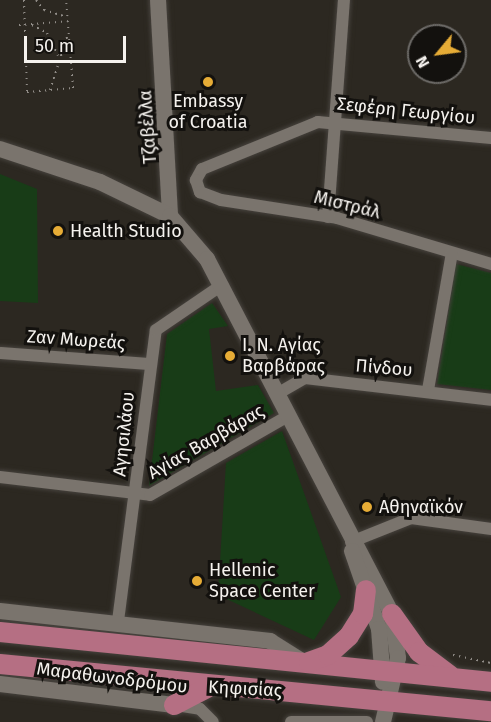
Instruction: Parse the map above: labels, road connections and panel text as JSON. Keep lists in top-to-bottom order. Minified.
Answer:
{"streets":{"main road":["Τζαβέλλα","Μαραθωνοδρόμου","Κηφισίας"],"street":["Σεφέρη Γεωργίου","Μιστράλ","Ζαν Μωρεάς","Πίνδου","Αγησιλάου","Αγίας Βαρβάρας"]},"crossings":[["Σεφέρη Γεωργίου","Μιστράλ"],["Ζαν Μωρεάς","Αγησιλάου"],["Αγησιλάου","Αγίας Βαρβάρας"],["Αγησιλάου","Κηφισίας"]],"places":["Embassy of Croatia","Health Studio","Ι. Ν. Αγίας Βαρβάρας","Αθηναϊκόν","Hellenic Space Center"],"scale_bar":"50 m","north":"bottom left"}
